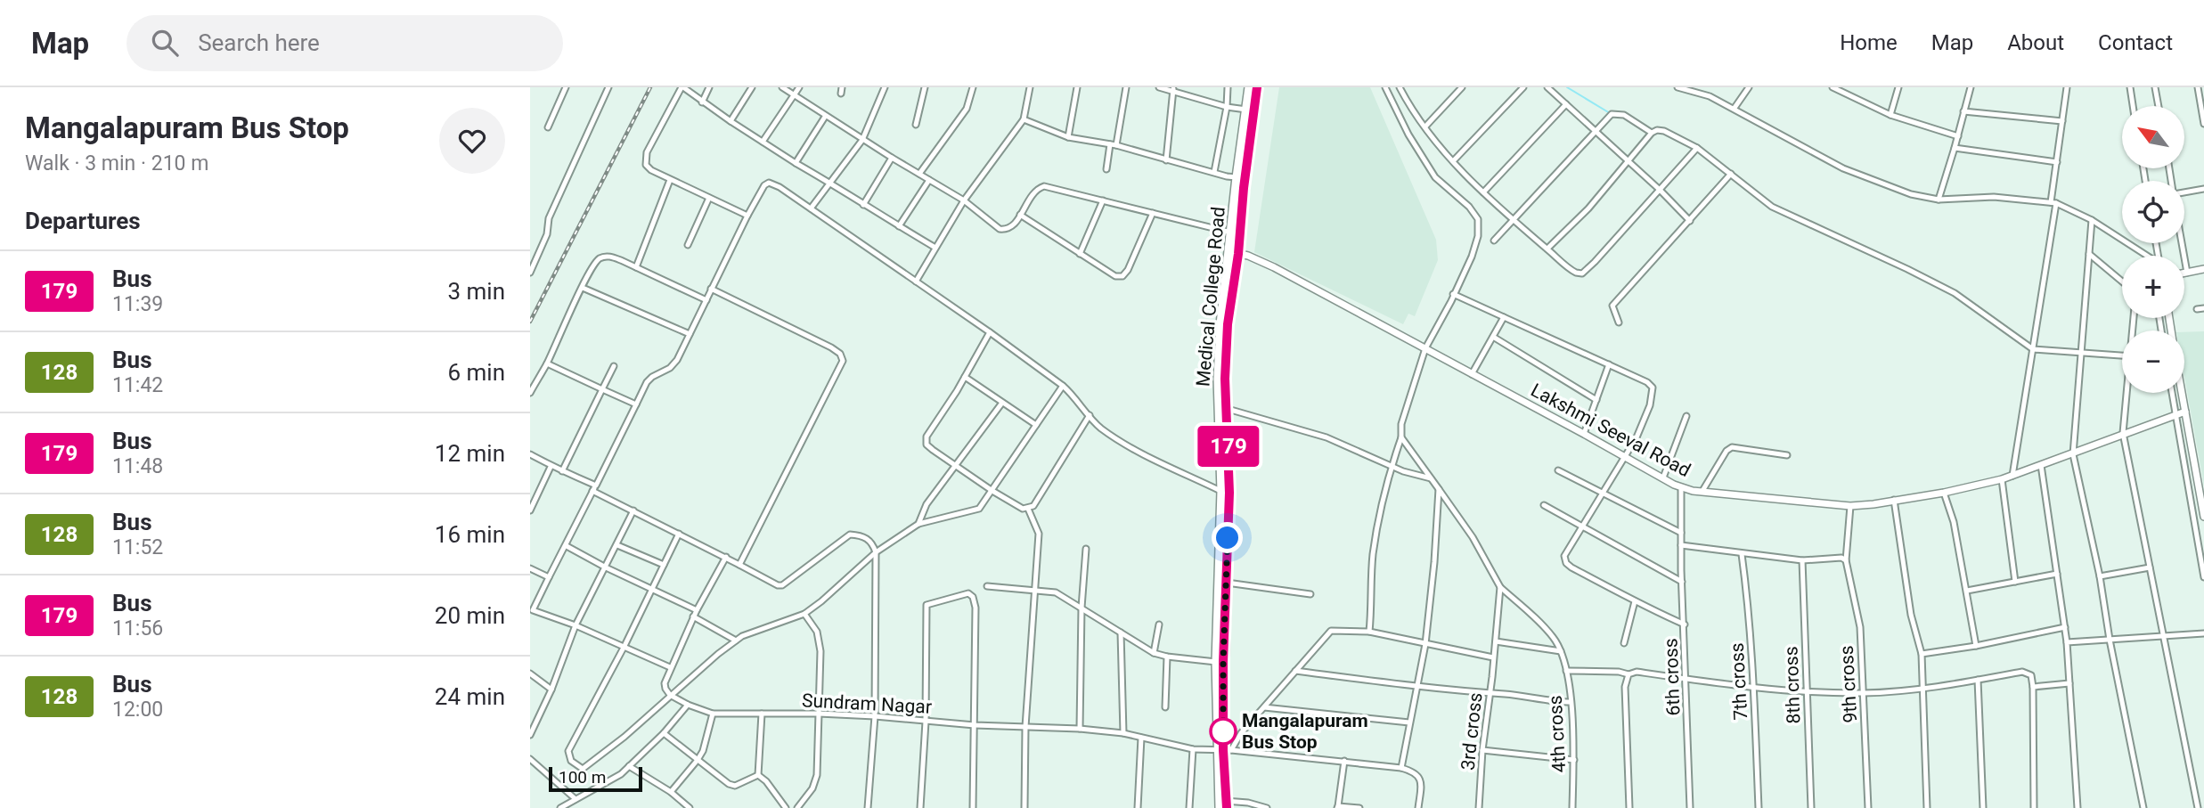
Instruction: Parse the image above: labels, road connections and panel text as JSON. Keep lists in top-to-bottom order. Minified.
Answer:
{"streets":{"main road":["Medical College Road"],"street":["Lakshmi Seeval Road","6th cross","7th cross","9th cross","8th cross","Sundram Nagar","3rd cross","4th cross"]},"crossings":[["Medical College Road","Lakshmi Seeval Road"],["Medical College Road","Sundram Nagar"],["Lakshmi Seeval Road","6th cross"],["Lakshmi Seeval Road","9th cross"],["3rd cross","4th cross"]],"places":["Mangalapuram Bus Stop"],"lines":["bus line 179"],"scale_bar":"100 m","north":"top left","page":{"header":"Map","search":"Search here","nav":["Home","Map","About","Contact"],"heading":[["Mangalapuram Bus Stop","Walk · 3 min · 210 m"],"Departures"],"on_map":"179","map_buttons":["+","−"],"list":[{"mark":"179","name":"Bus","note":"11:39","value":"3 min"},{"mark":"128","name":"Bus","note":"11:42","value":"6 min"},{"mark":"179","name":"Bus","note":"11:48","value":"12 min"},{"mark":"128","name":"Bus","note":"11:52","value":"16 min"},{"mark":"179","name":"Bus","note":"11:56","value":"20 min"},{"mark":"128","name":"Bus","note":"12:00","value":"24 min"}],"scale":"100 m"}}
